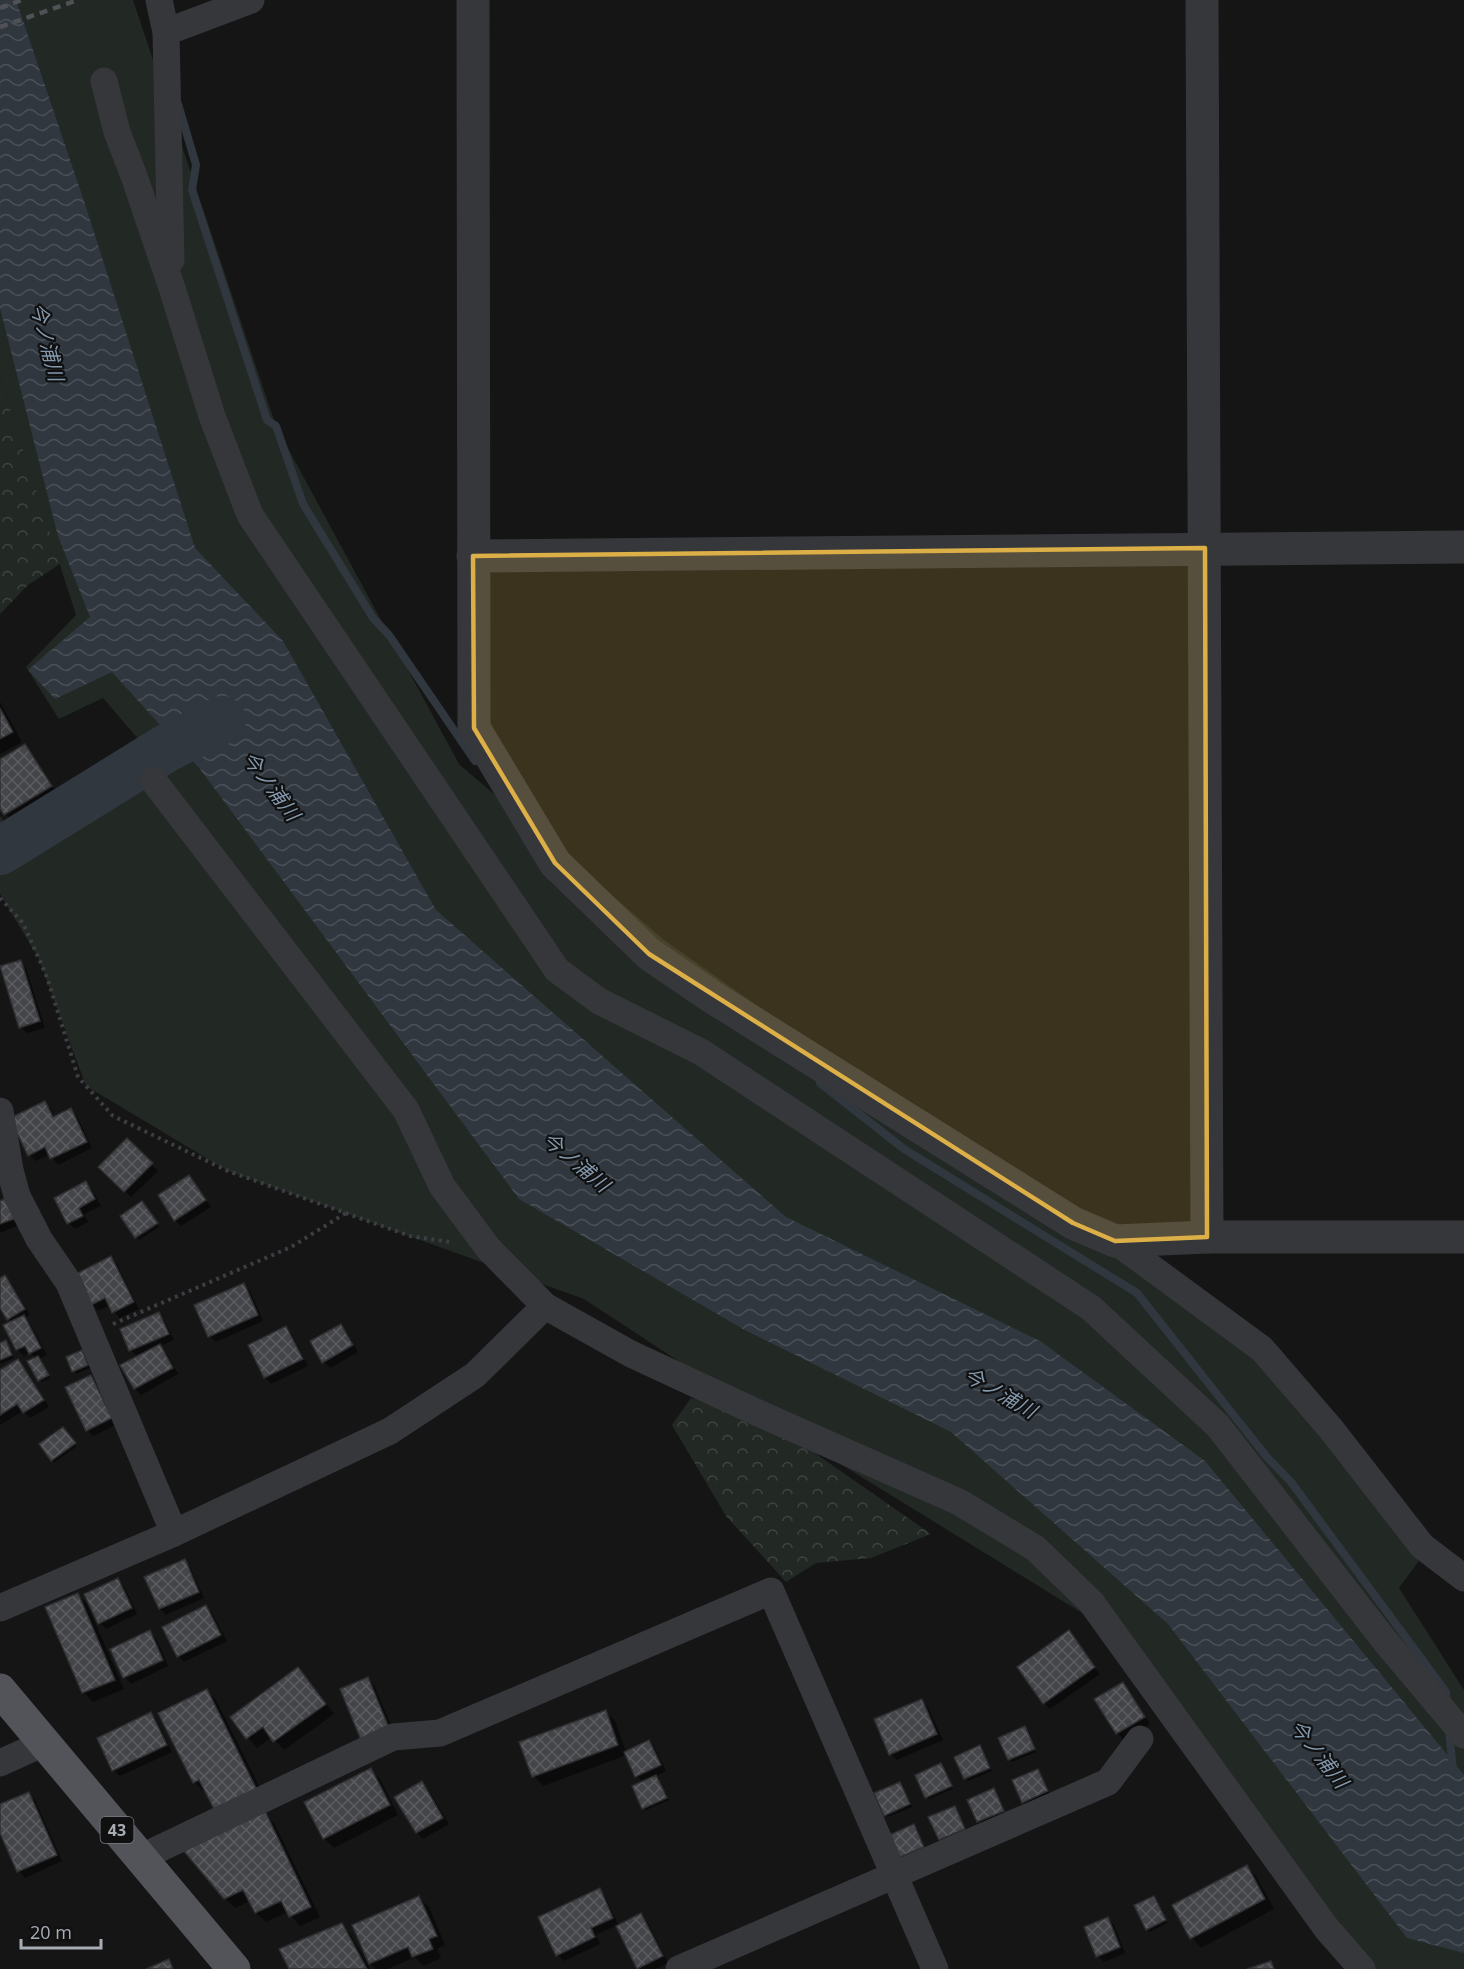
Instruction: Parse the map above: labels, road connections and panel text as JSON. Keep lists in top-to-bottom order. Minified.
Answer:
{"streets":{"main road":["43"]},"water":["今ノ浦川"],"scale_bar":"20 m"}
